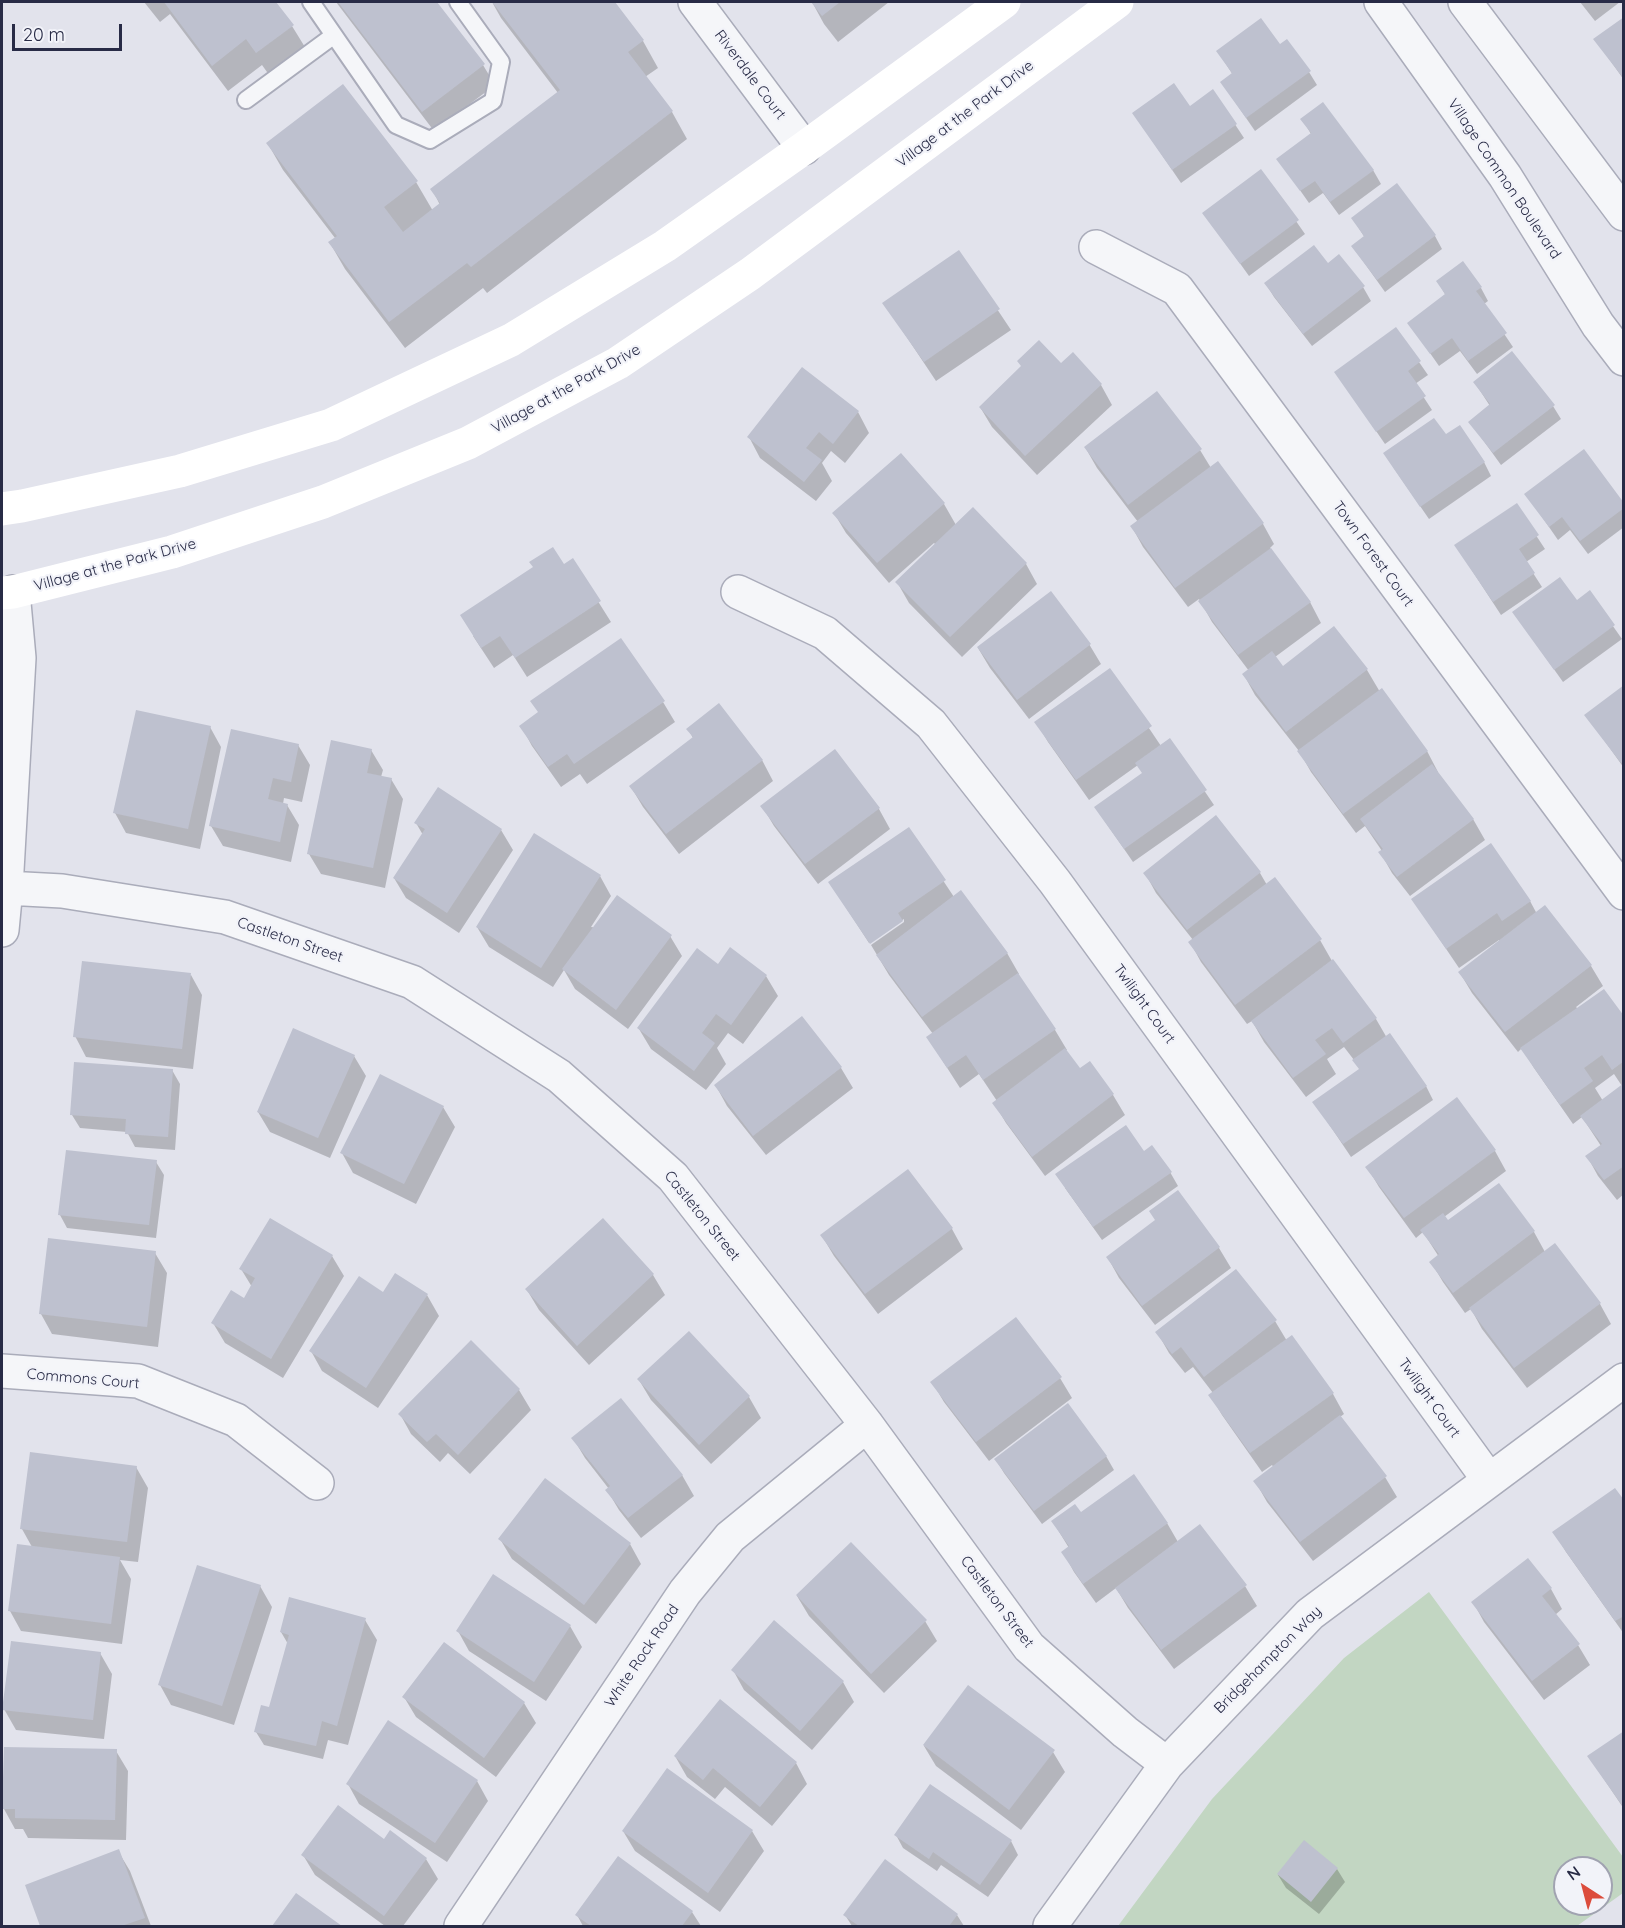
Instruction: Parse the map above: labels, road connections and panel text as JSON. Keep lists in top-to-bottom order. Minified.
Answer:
{"streets":{"street":["Riverdale Court","Village at the Park Drive","Village Common Boulevard","Town Forest Court","Castleton Street","Twilight Court","Commons Court","White Rock Road","Bridgehampton Way"]},"crossings":[["Castleton Street","White Rock Road"],["Castleton Street","Bridgehampton Way"],["Twilight Court","Bridgehampton Way"]],"scale_bar":"20 m","north":"top left"}
